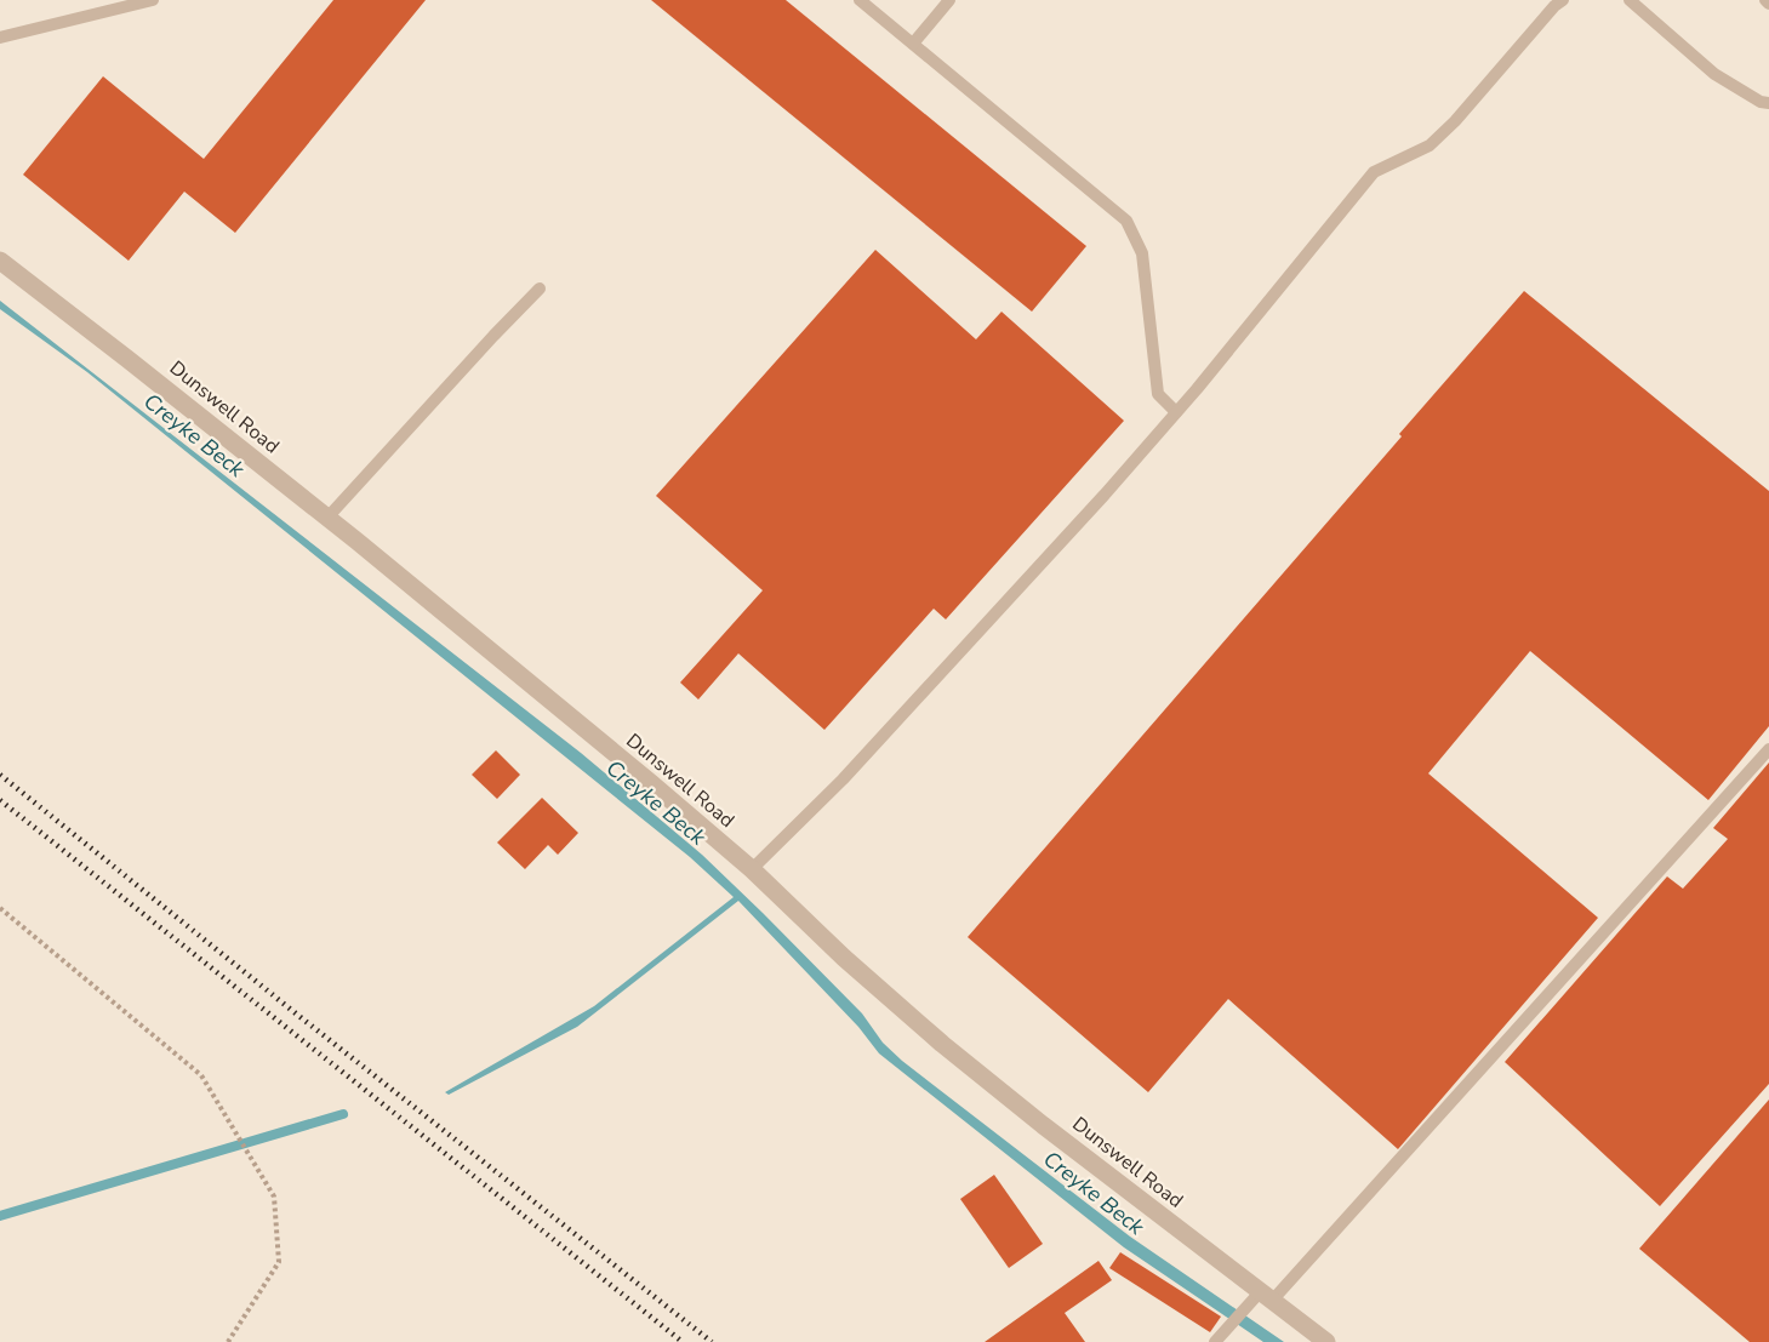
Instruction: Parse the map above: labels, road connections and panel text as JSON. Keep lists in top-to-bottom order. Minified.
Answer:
{"streets":{"street":["Dunswell Road"]},"water":["Creyke Beck"]}
